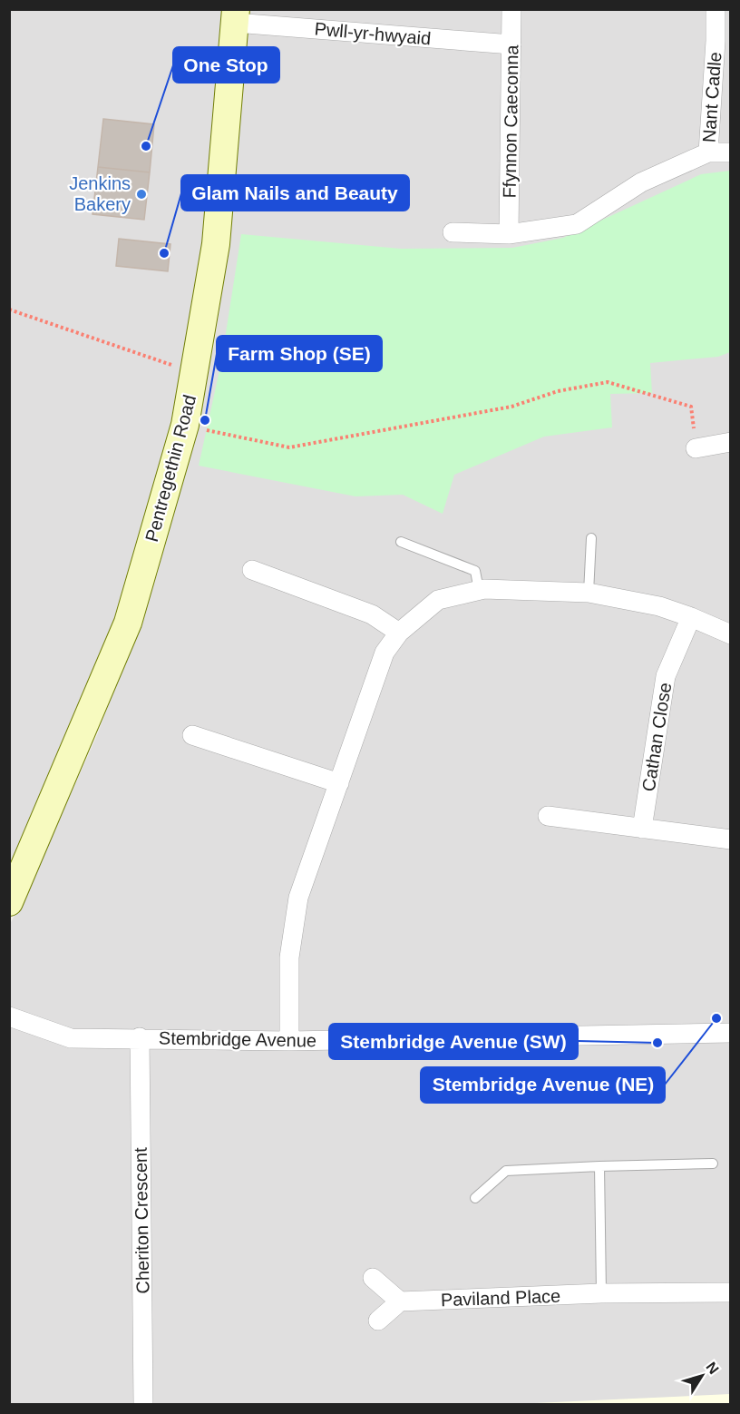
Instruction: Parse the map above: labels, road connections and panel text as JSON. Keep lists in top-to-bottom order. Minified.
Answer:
{"streets":{"street":["Pwll-yr-hwyaid","Nant Cadle","Ffynnon Caeconna","Pentregethin Road","Cathan Close","Stembridge Avenue","Cheriton Crescent","Paviland Place"]},"crossings":[["Pwll-yr-hwyaid","Ffynnon Caeconna"],["Pwll-yr-hwyaid","Pentregethin Road"],["Stembridge Avenue","Cheriton Crescent"]],"places":["One Stop","Jenkins Bakery","Glam Nails and Beauty","Farm Shop (SE)","Stembridge Avenue (NE)","Stembridge Avenue (SW)"],"north":"top right"}
